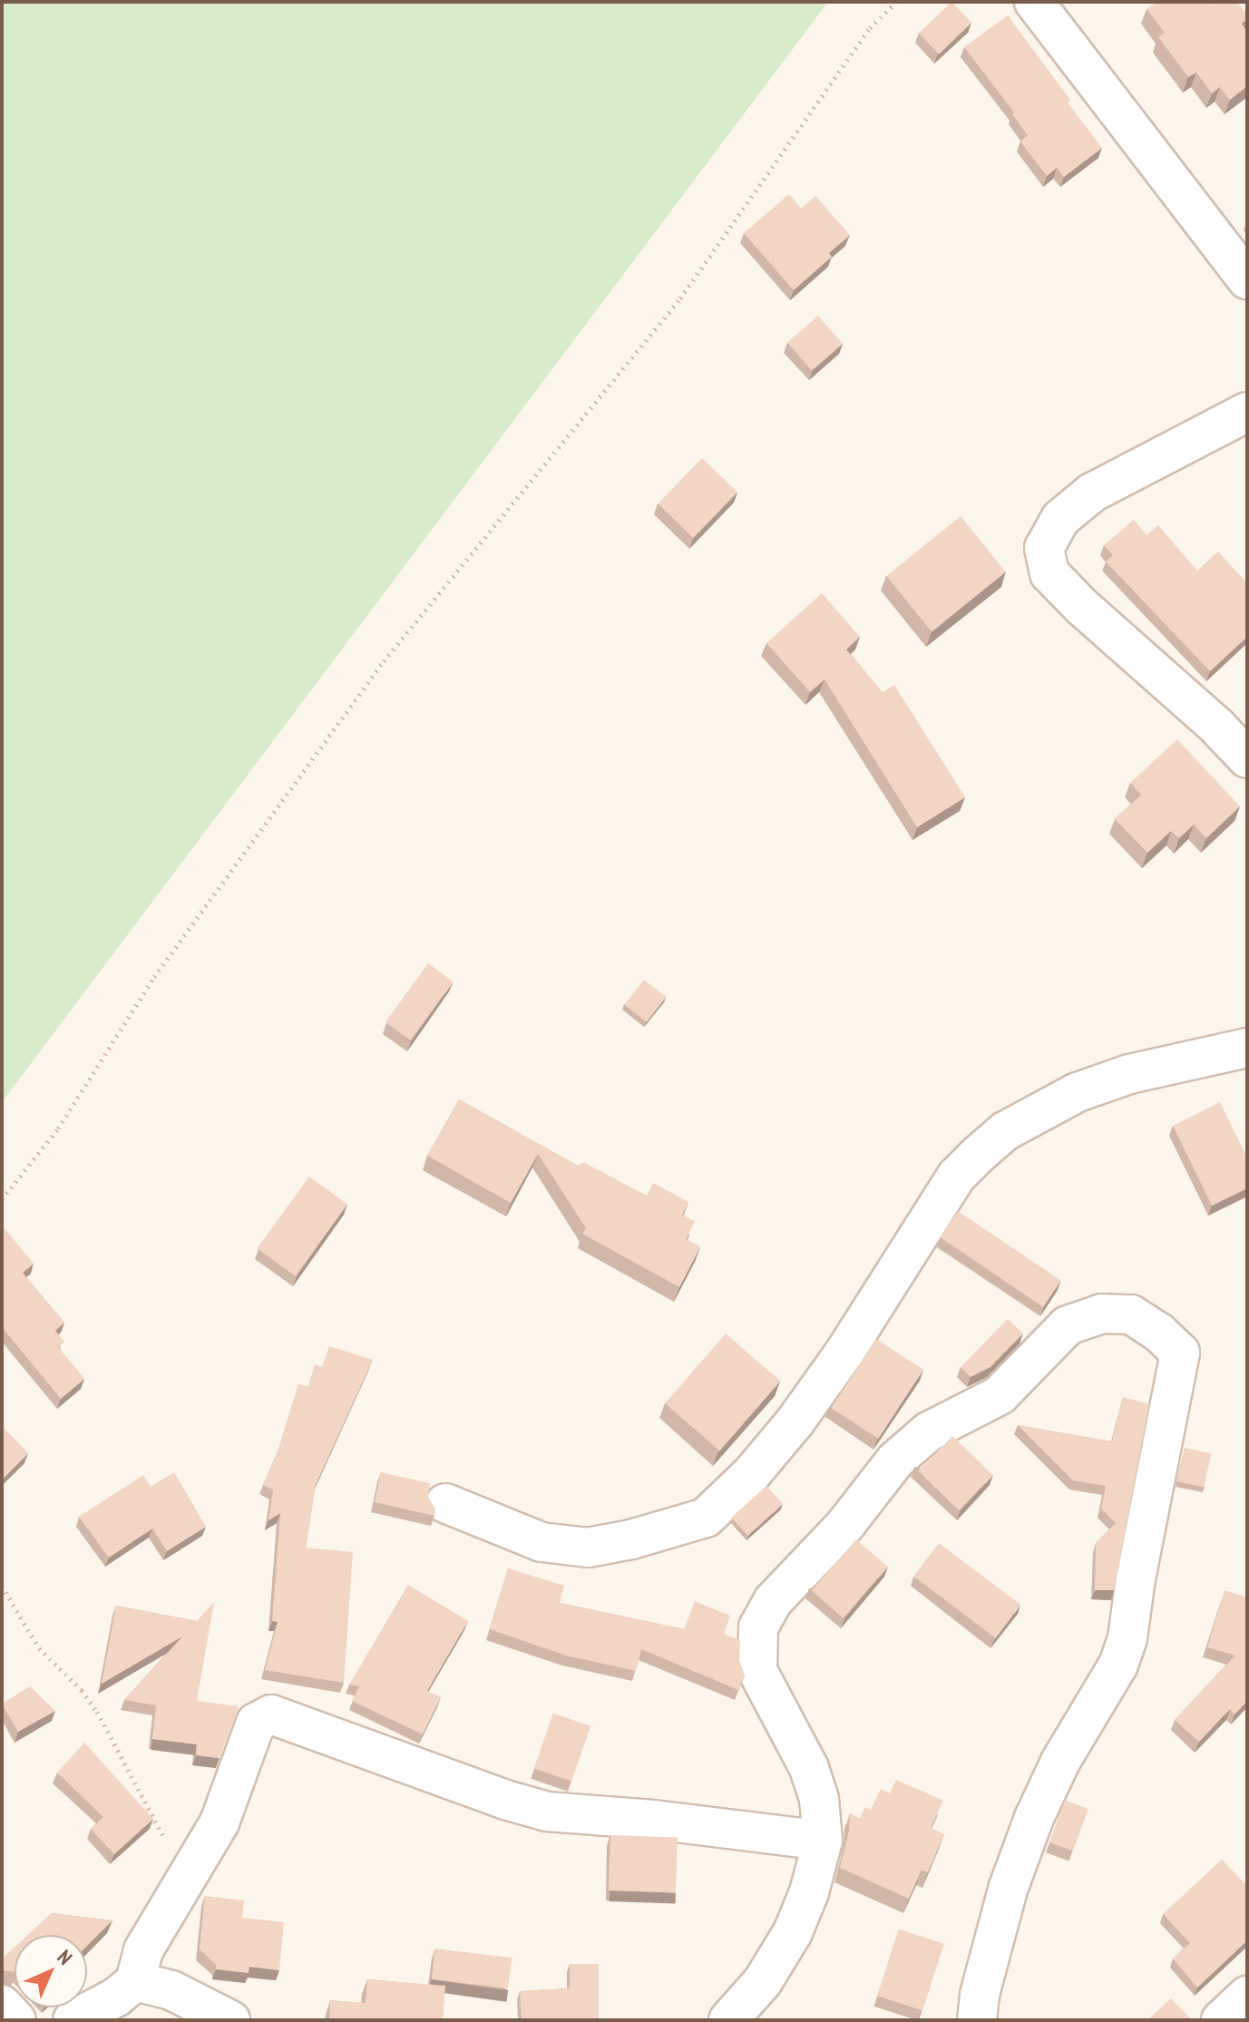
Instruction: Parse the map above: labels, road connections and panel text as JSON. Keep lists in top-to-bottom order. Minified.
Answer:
{"north":"top right"}
